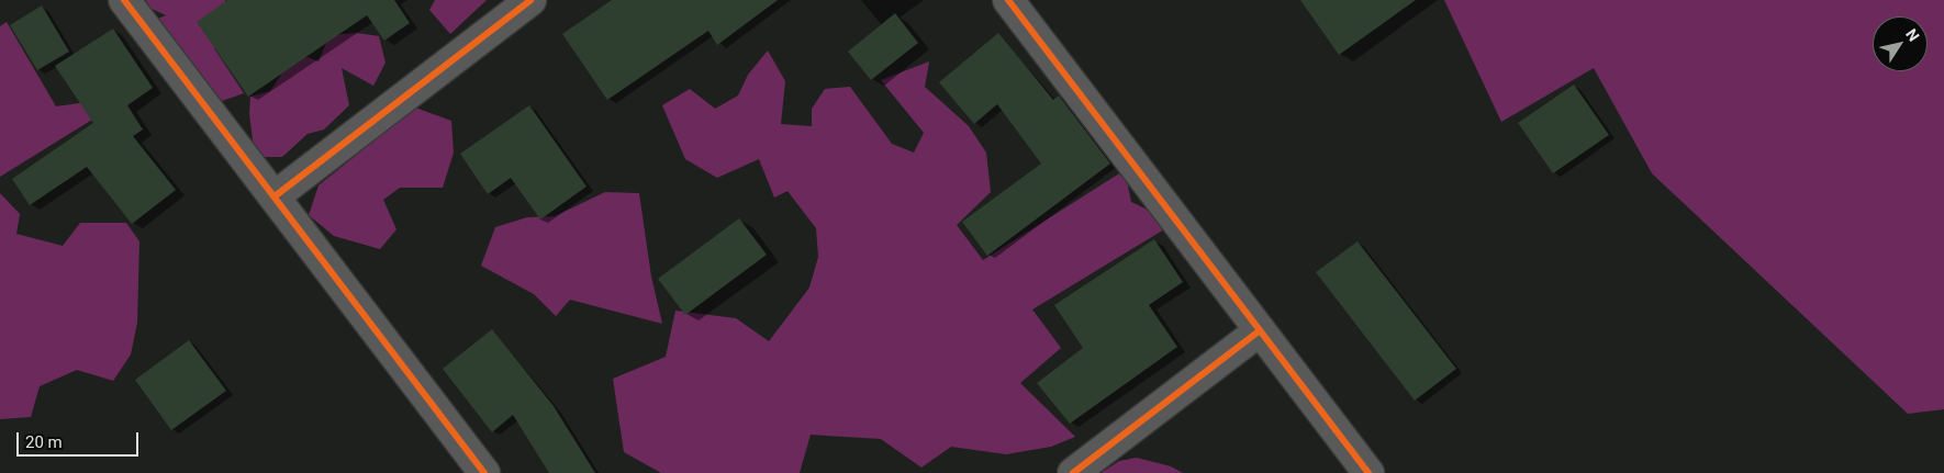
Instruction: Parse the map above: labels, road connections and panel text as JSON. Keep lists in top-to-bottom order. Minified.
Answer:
{"scale_bar":"20 m","north":"top right"}
